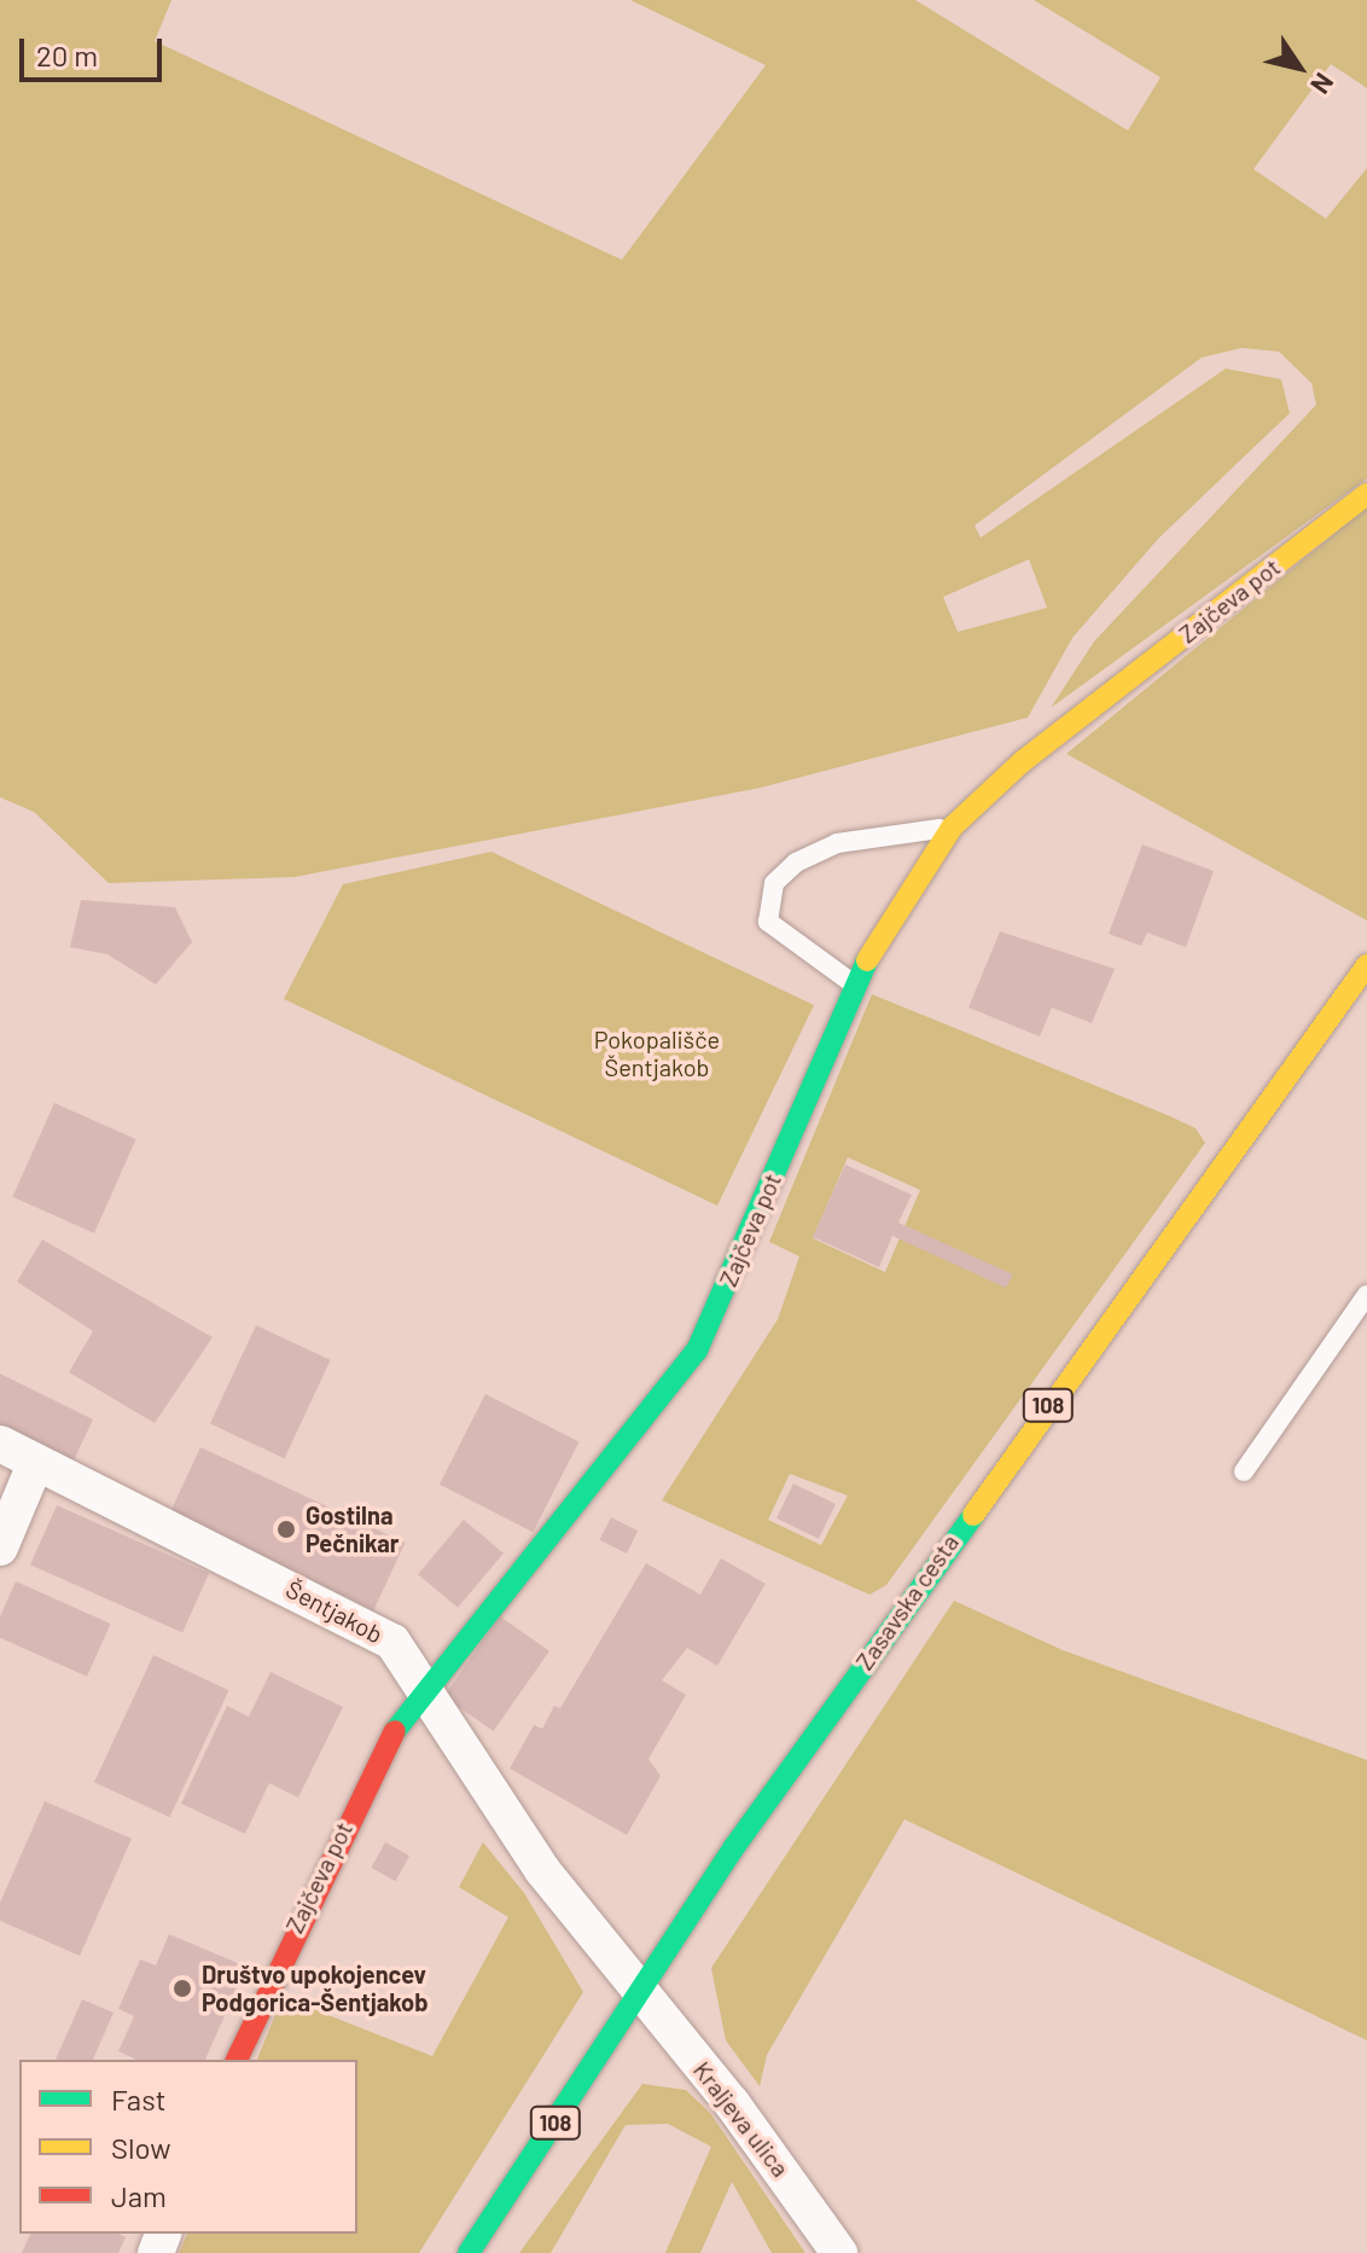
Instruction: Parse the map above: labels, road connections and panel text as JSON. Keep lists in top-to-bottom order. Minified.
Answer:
{"streets":{"street":["Zajčeva pot","108","Zasavska cesta","Šentjakob","Kraljeva ulica"]},"crossings":[["Zajčeva pot","Šentjakob"],["Zasavska cesta","Šentjakob"],["Zasavska cesta","Kraljeva ulica"],["Šentjakob","Kraljeva ulica"]],"parks":["Pokopališče Šentjakob"],"places":["Gostilna Pečnikar","Društvo upokojencev Podgorica-Šentjakob"],"legend":["Fast","Slow","Jam"],"scale_bar":"20 m","north":"bottom right"}
